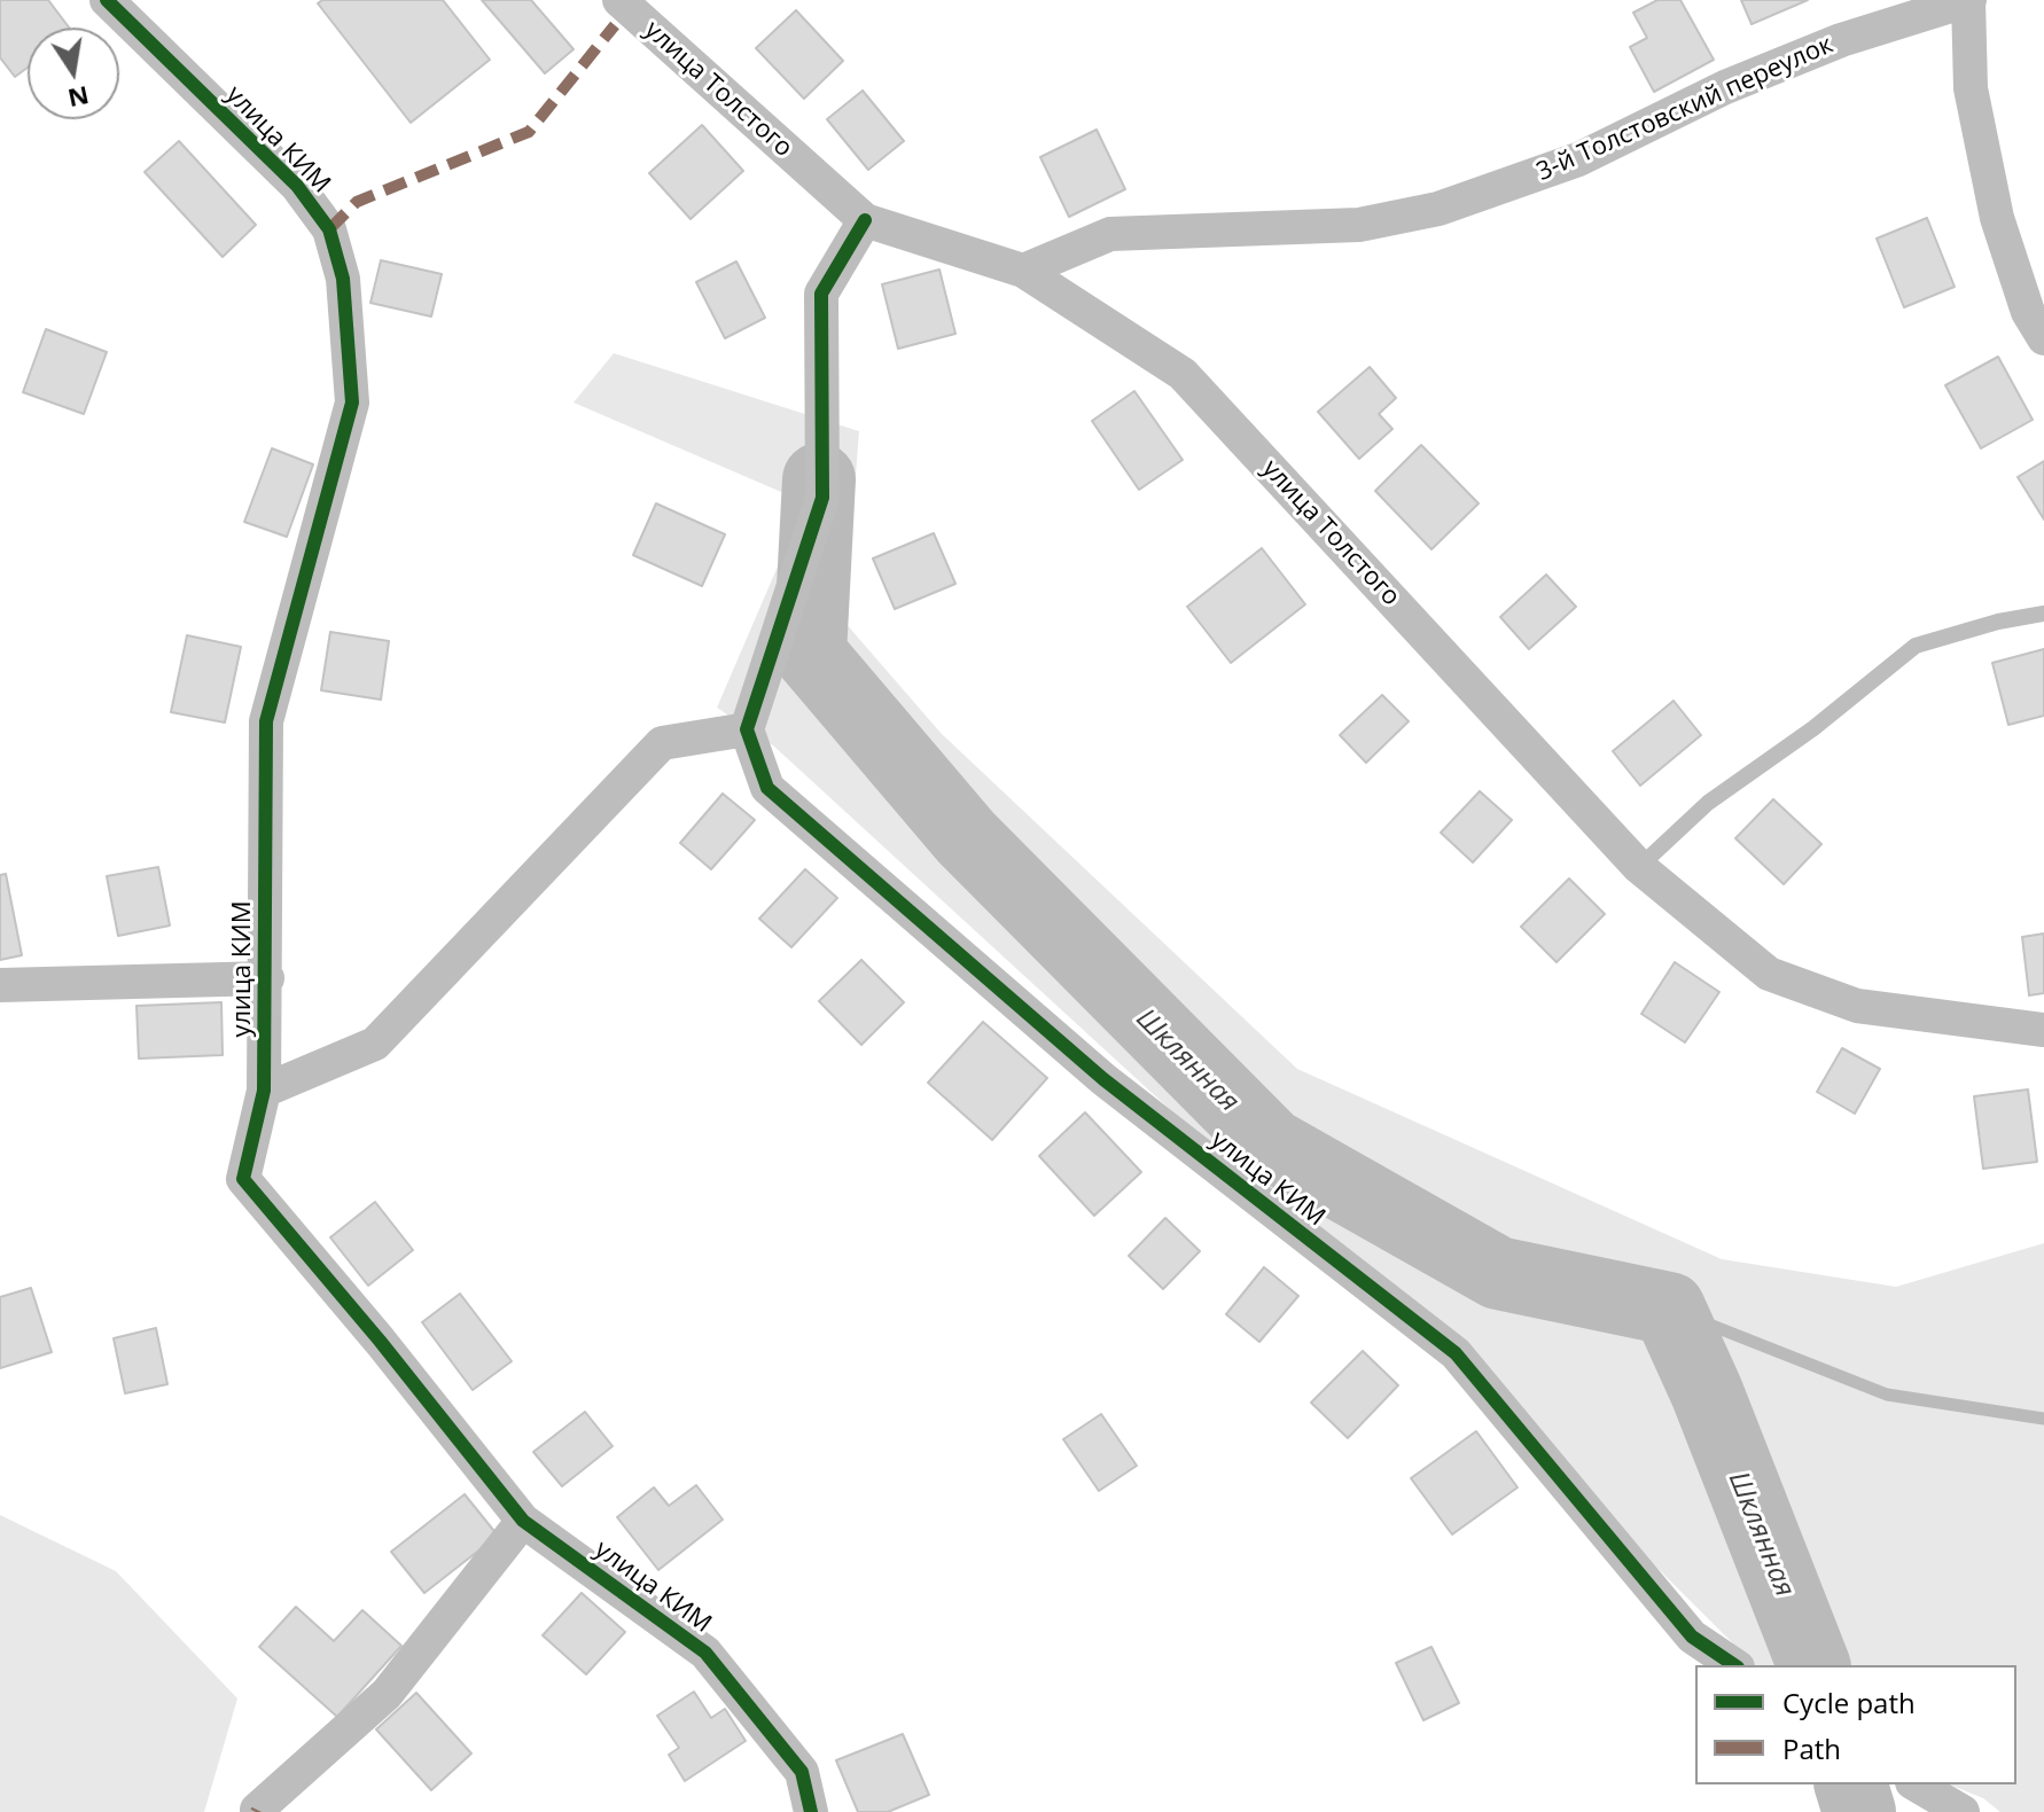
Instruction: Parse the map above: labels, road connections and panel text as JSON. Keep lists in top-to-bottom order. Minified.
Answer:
{"streets":{"street":["улица Толстого","3-й Толстовский переулок","улица КИМ"]},"crossings":[["улица Толстого","3-й Толстовский переулок"]],"water":["Шклянная"],"legend":["Cycle path","Path"],"north":"bottom"}
